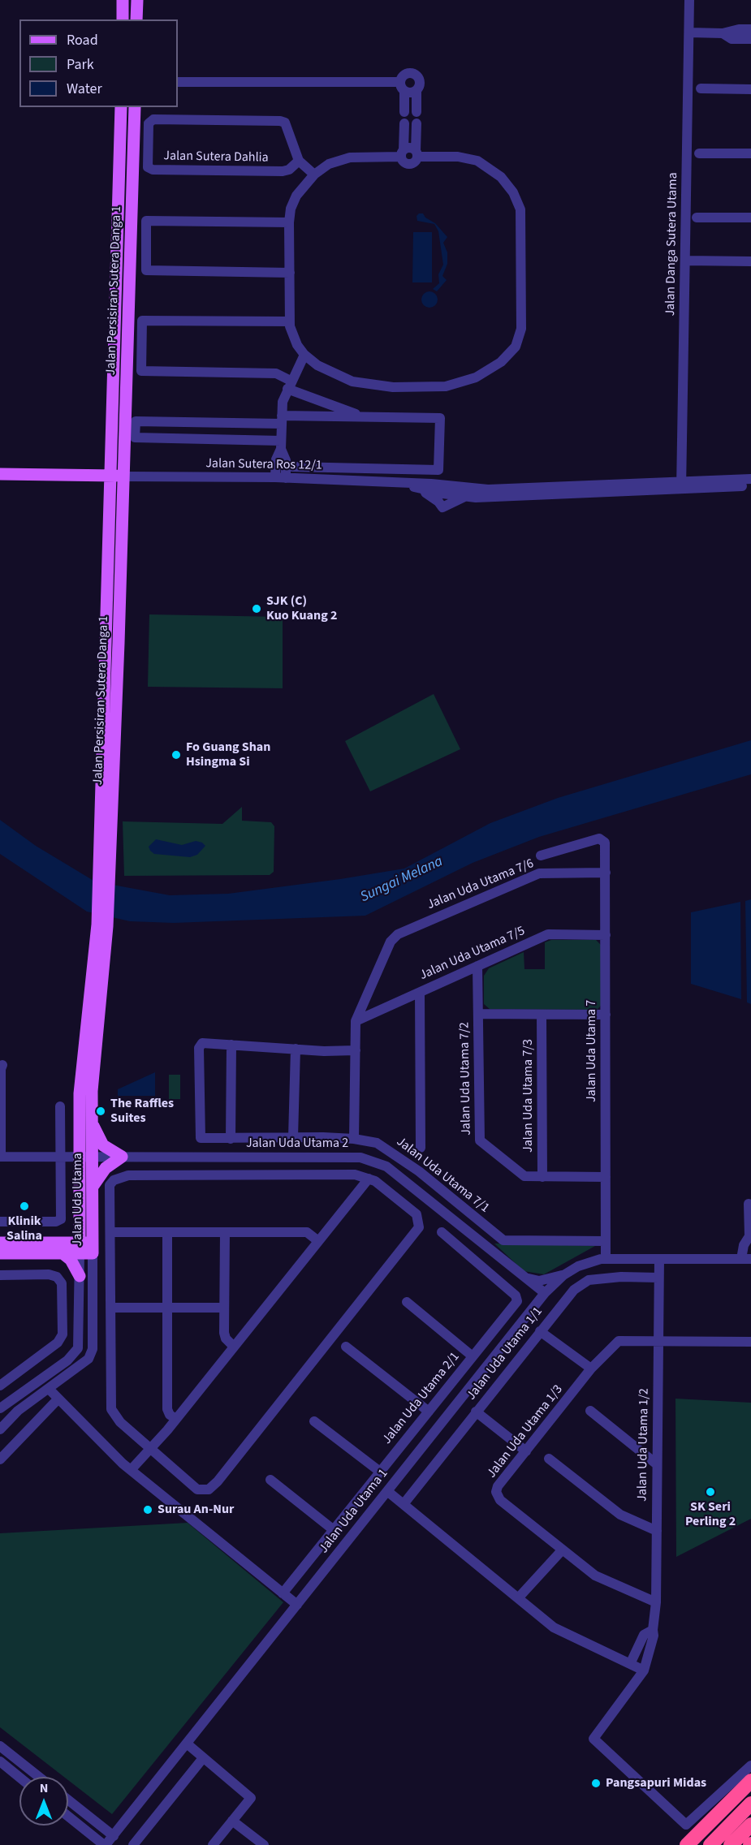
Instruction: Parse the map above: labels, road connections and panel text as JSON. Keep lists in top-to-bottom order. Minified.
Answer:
{"streets":{"main road":["Jalan Persisiran Sutera Danga 1","Jalan Uda Utama"],"street":["Jalan Sutera Dahlia","Jalan Danga Sutera Utama","Jalan Sutera Ros 12/1","Jalan Uda Utama 7/6","Jalan Uda Utama 7/5","Jalan Uda Utama 7","Jalan Uda Utama 7/2","Jalan Uda Utama 7/3","Jalan Uda Utama 2","Jalan Uda Utama 7/1","Jalan Uda Utama 1/1","Jalan Uda Utama 2/1","Jalan Uda Utama 1/3","Jalan Uda Utama 1/2","Jalan Uda Utama 1"]},"crossings":[["Jalan Persisiran Sutera Danga 1","Jalan Sutera Ros 12/1"],["Jalan Persisiran Sutera Danga 1","Jalan Uda Utama"],["Jalan Uda Utama 7/6","Jalan Uda Utama 7/5"],["Jalan Uda Utama 7/6","Jalan Uda Utama 7"],["Jalan Uda Utama 7/5","Jalan Uda Utama 7"],["Jalan Uda Utama 7/5","Jalan Uda Utama 7/2"],["Jalan Uda Utama 7","Jalan Uda Utama 7/2"],["Jalan Uda Utama 7","Jalan Uda Utama 7/1"],["Jalan Uda Utama 7","Jalan Uda Utama 1"],["Jalan Uda Utama 7/2","Jalan Uda Utama 7/3"],["Jalan Uda Utama 2","Jalan Uda Utama"],["Jalan Uda Utama 2","Jalan Uda Utama 1"],["Jalan Uda Utama 1/1","Jalan Uda Utama 1/2"],["Jalan Uda Utama 1/3","Jalan Uda Utama 1/2"],["Jalan Uda Utama 1/2","Jalan Uda Utama 1"]],"water":["Sungai Melana"],"places":["SJK (C) Kuo Kuang 2","Fo Guang Shan Hsingma Si","The Raffles Suites","Klinik Salina","SK Seri Perling 2","Surau An-Nur","Pangsapuri Midas"],"legend":["Road","Park","Water"],"north":"top"}
